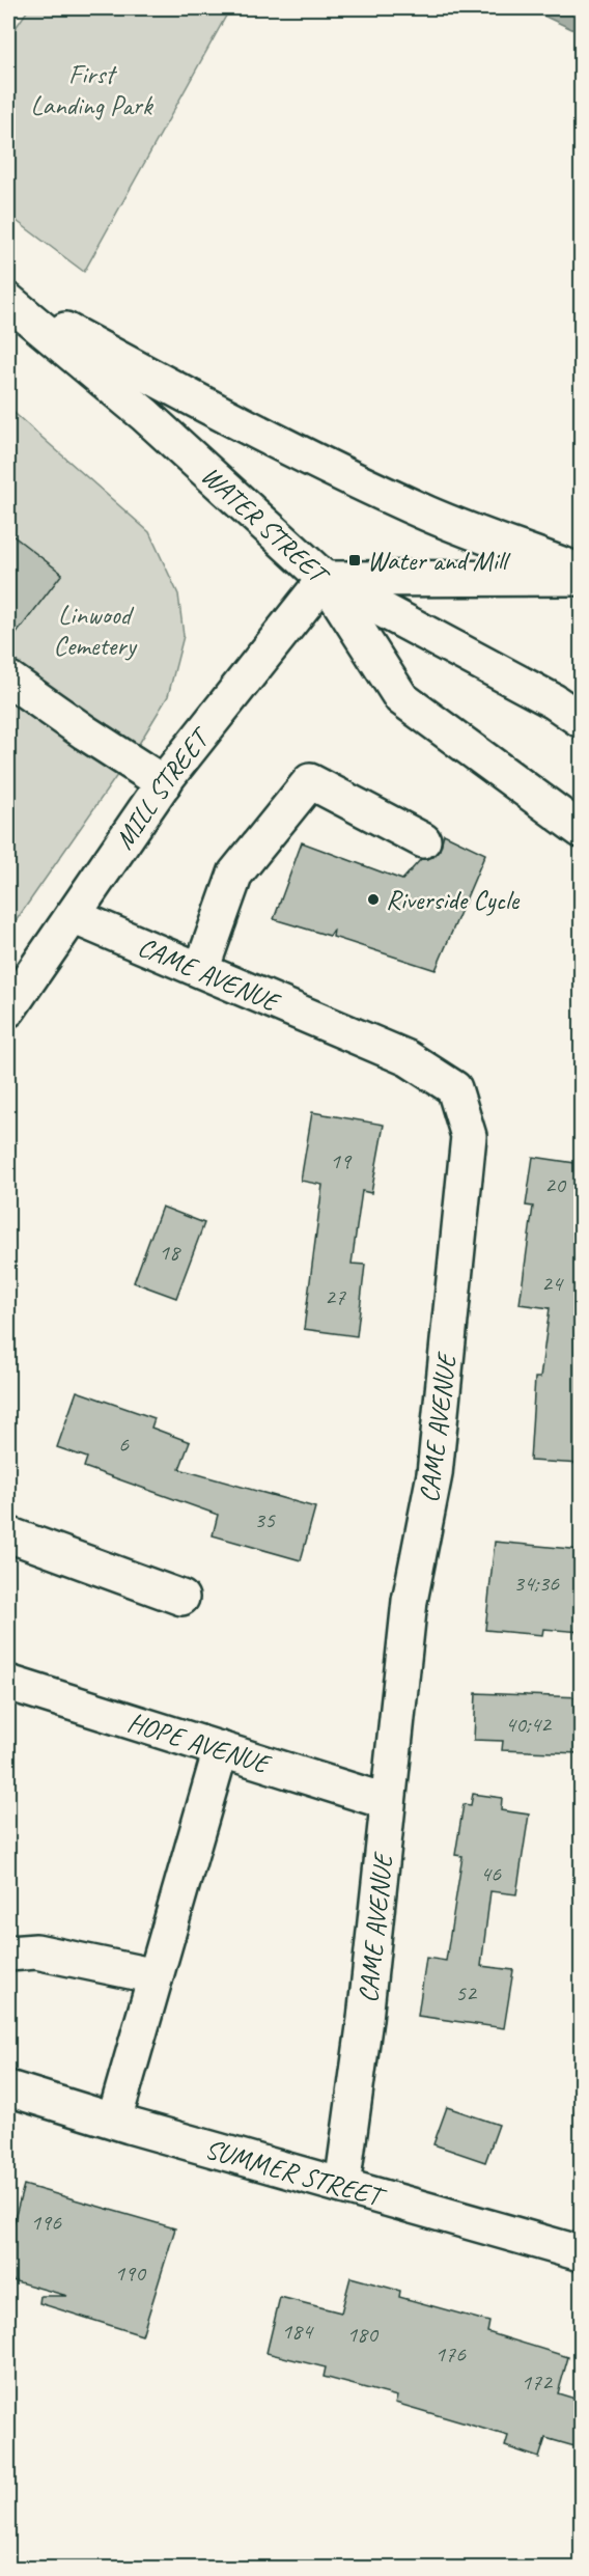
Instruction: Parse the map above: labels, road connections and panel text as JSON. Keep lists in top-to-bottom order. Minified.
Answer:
{"streets":{"main road":["WATER STREET","MILL STREET","CAME AVENUE","HOPE AVENUE","SUMMER STREET"]},"crossings":[["WATER STREET","MILL STREET"],["MILL STREET","CAME AVENUE"],["CAME AVENUE","HOPE AVENUE"],["CAME AVENUE","SUMMER STREET"]],"parks":["First Landing Park","Linwood Cemetery"],"places":{"transit":["Water and Mill"],"other":["Riverside Cycle"]},"house_numbers":["19","20","18","24","27","6","35","34;36","40;42","46","52","196","190","184","180","176","172"]}
